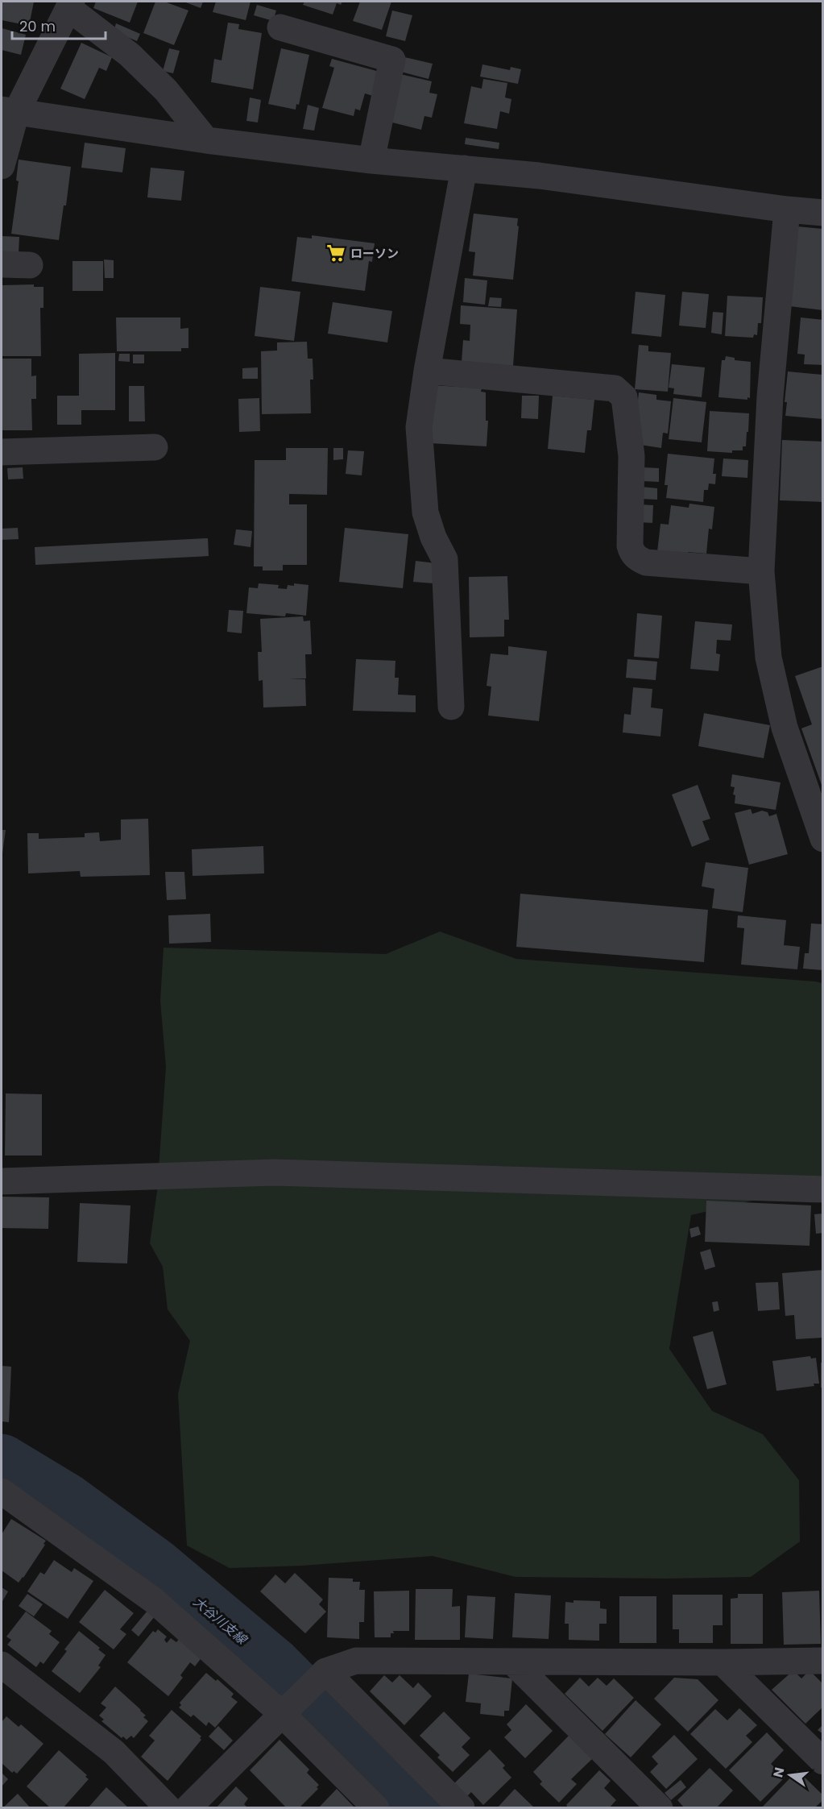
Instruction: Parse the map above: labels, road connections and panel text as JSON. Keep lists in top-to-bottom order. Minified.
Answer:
{"water":["大谷川支線"],"places":{"supermarket":["ローソン"]},"scale_bar":"20 m","north":"left"}
